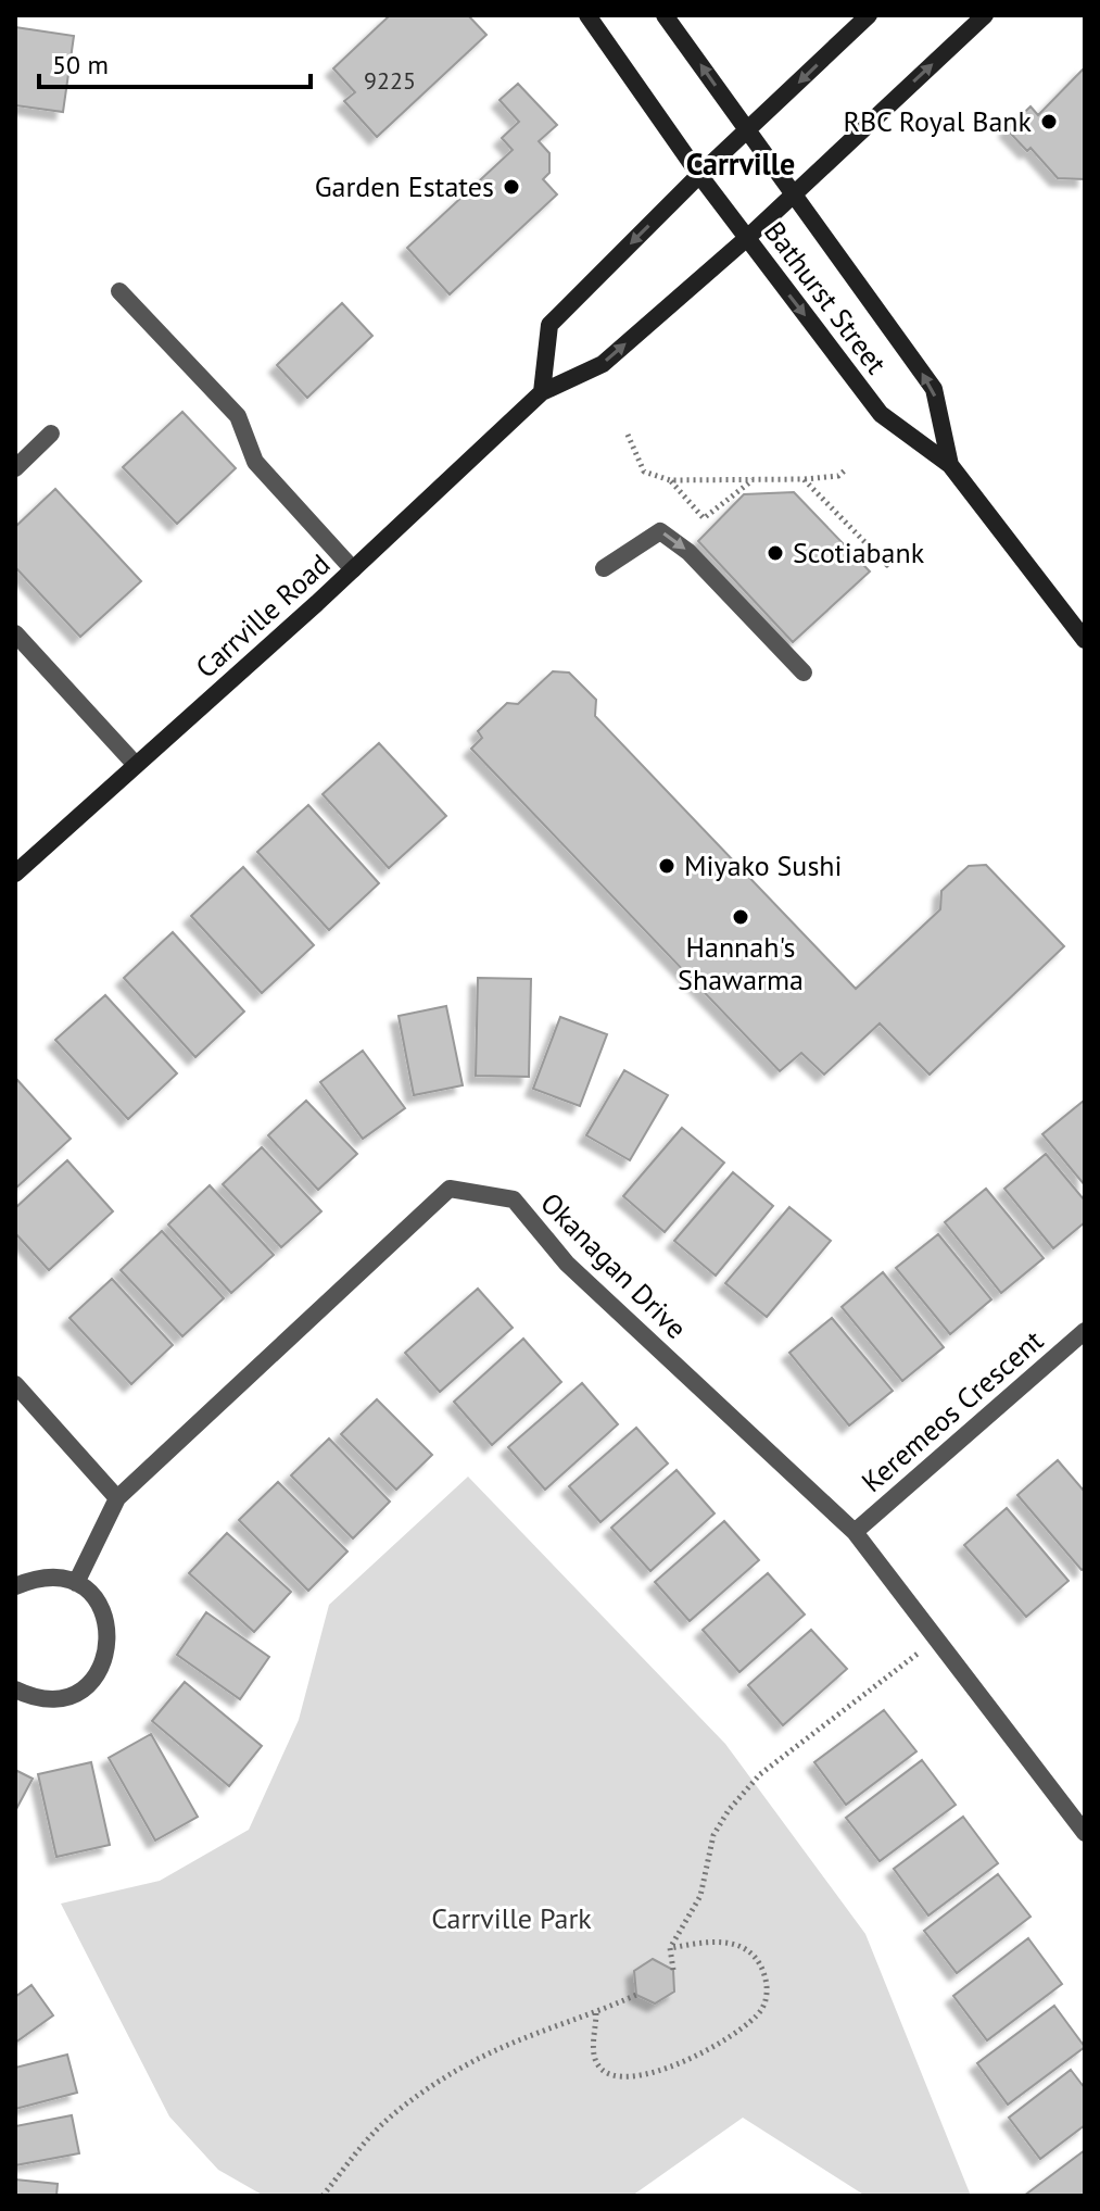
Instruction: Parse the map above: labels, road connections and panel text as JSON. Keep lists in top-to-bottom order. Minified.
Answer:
{"streets":{"main road":["Bathurst Street","Carrville Road"],"street":["Okanagan Drive","Keremeos Crescent"]},"crossings":[["Bathurst Street","Carrville Road"],["Okanagan Drive","Keremeos Crescent"]],"districts":["Carrville"],"parks":["Carrville Park"],"places":["RBC Royal Bank","Garden Estates","Scotiabank","Miyako Sushi","Hannah's Shawarma"],"house_numbers":["9225"],"scale_bar":"50 m"}
